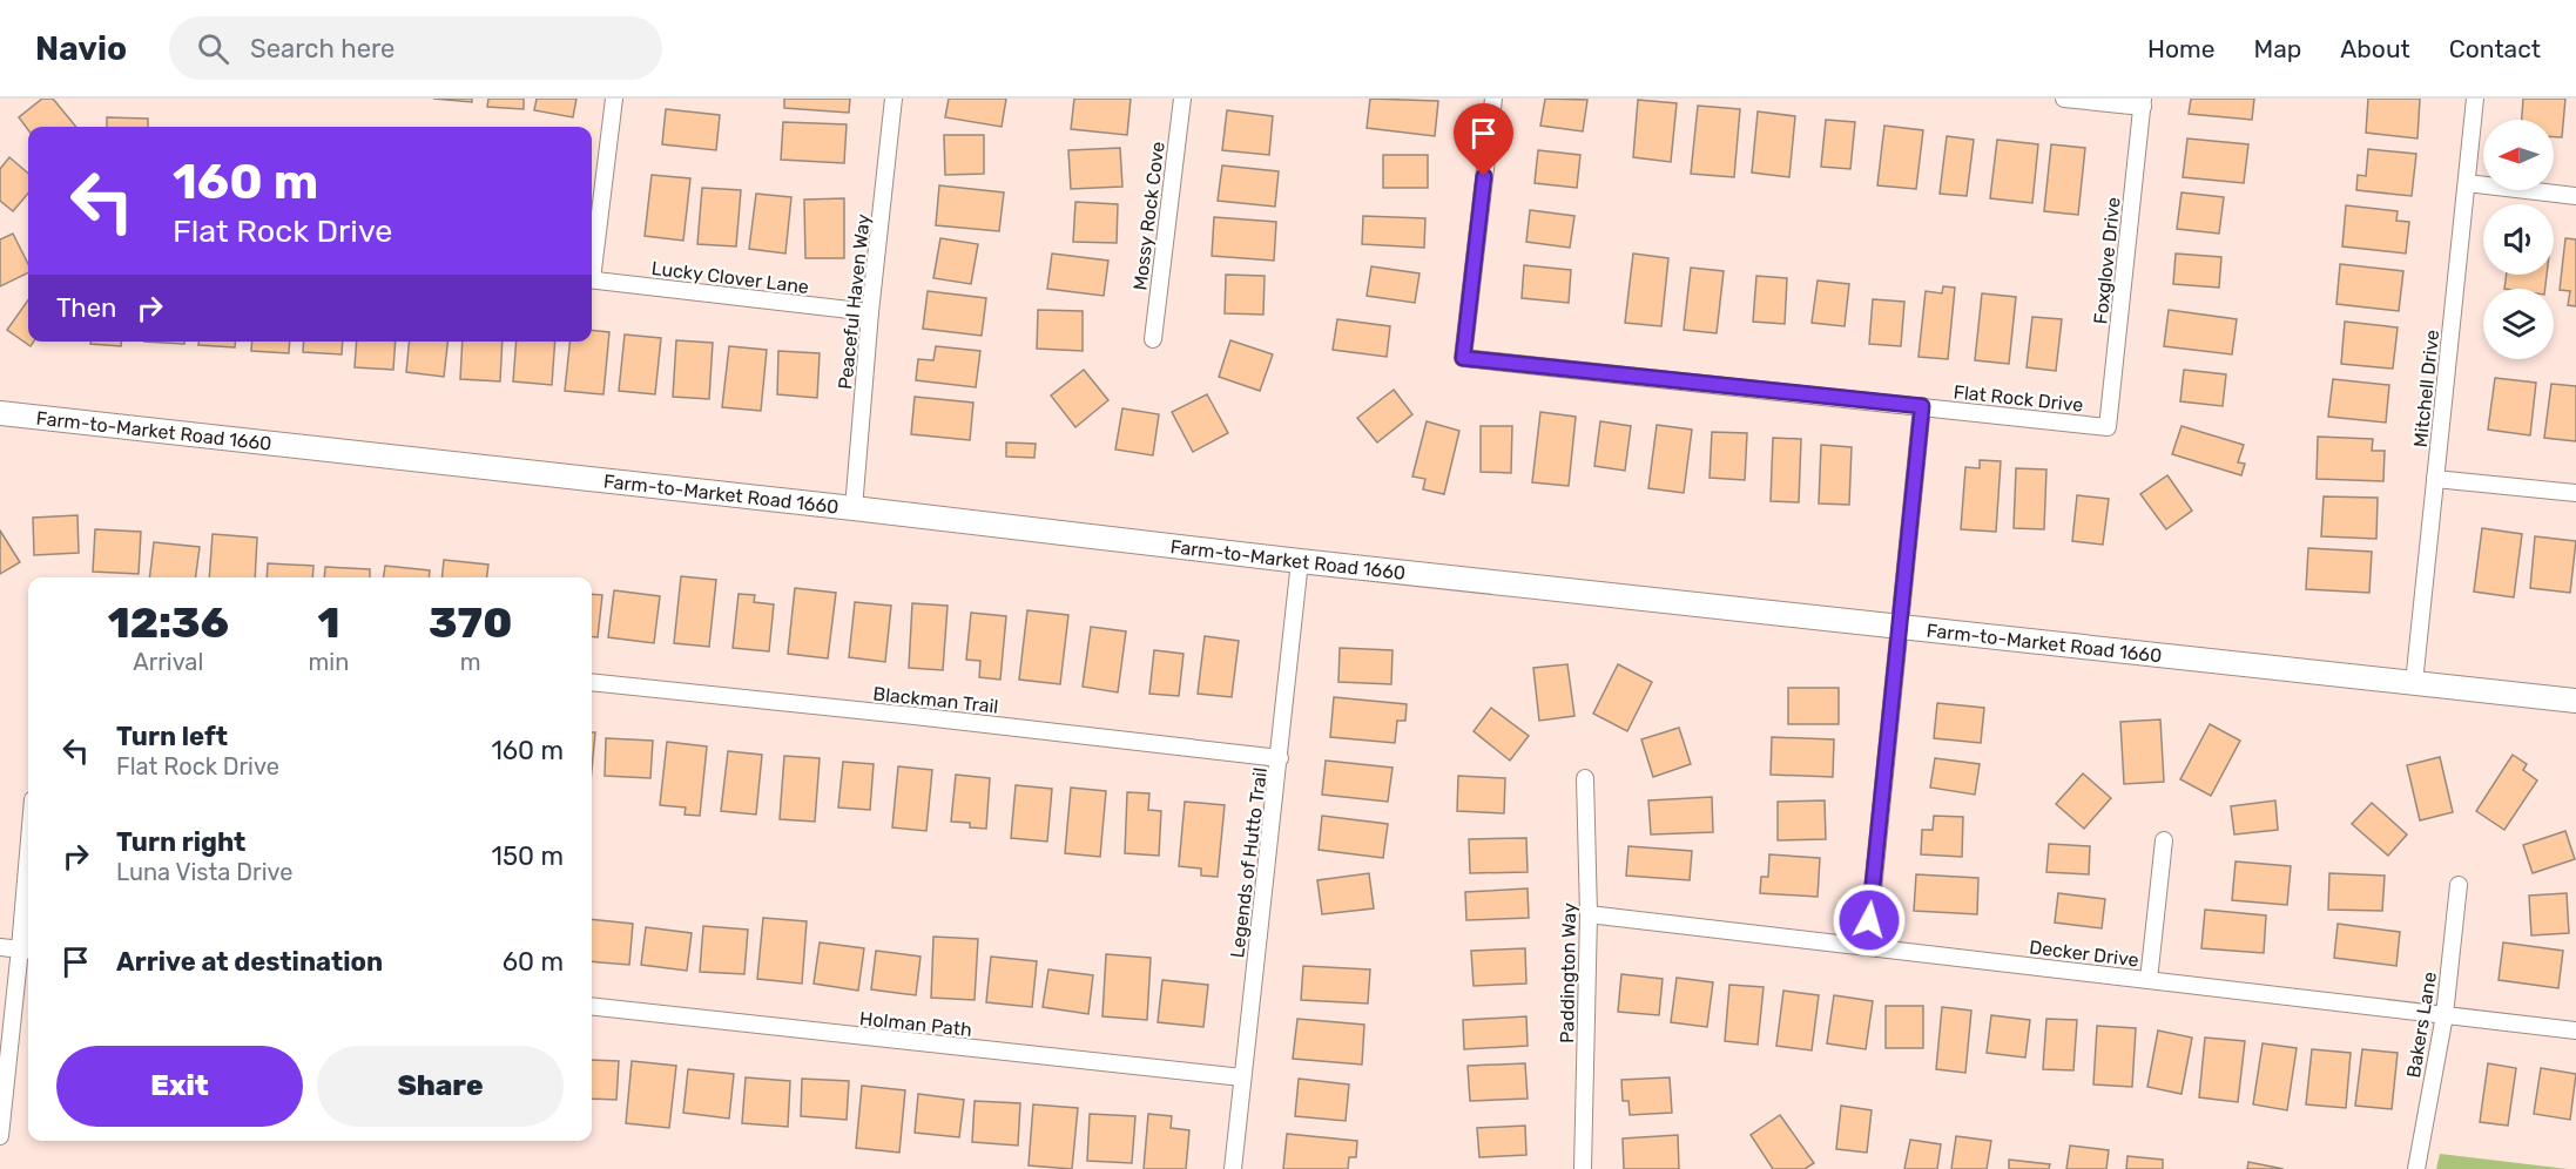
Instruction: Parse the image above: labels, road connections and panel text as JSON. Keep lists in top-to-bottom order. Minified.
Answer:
{"streets":{"main road":["Farm-to-Market Road 1660"],"street":["Mossy Rock Cove","Foxglove Drive","Lucky Clover Lane","Peaceful Haven Way","Mitchell Drive","Flat Rock Drive","Blackman Trail","Legends of Hutto Trail","Decker Drive","Paddington Way","Holman Path","Bakers Lane"]},"crossings":[["Foxglove Drive","Flat Rock Drive"],["Lucky Clover Lane","Peaceful Haven Way"],["Peaceful Haven Way","Farm-to-Market Road 1660"],["Mitchell Drive","Farm-to-Market Road 1660"],["Farm-to-Market Road 1660","Legends of Hutto Trail"],["Blackman Trail","Legends of Hutto Trail"],["Legends of Hutto Trail","Holman Path"],["Decker Drive","Paddington Way"],["Decker Drive","Bakers Lane"]],"north":"left","page":{"header":"Navio","search":"Search here","nav":["Home","Map","About","Contact"],"turn":["160 m","Flat Rock Drive"],"then":"Then","eta":["12:36","Arrival","1","min","370","m"],"list":[{"name":"Turn left","note":"Flat Rock Drive","value":"160 m"},{"name":"Turn right","note":"Luna Vista Drive","value":"150 m"},{"name":"Arrive at destination","value":"60 m"}],"buttons":["Exit","Share"]}}
